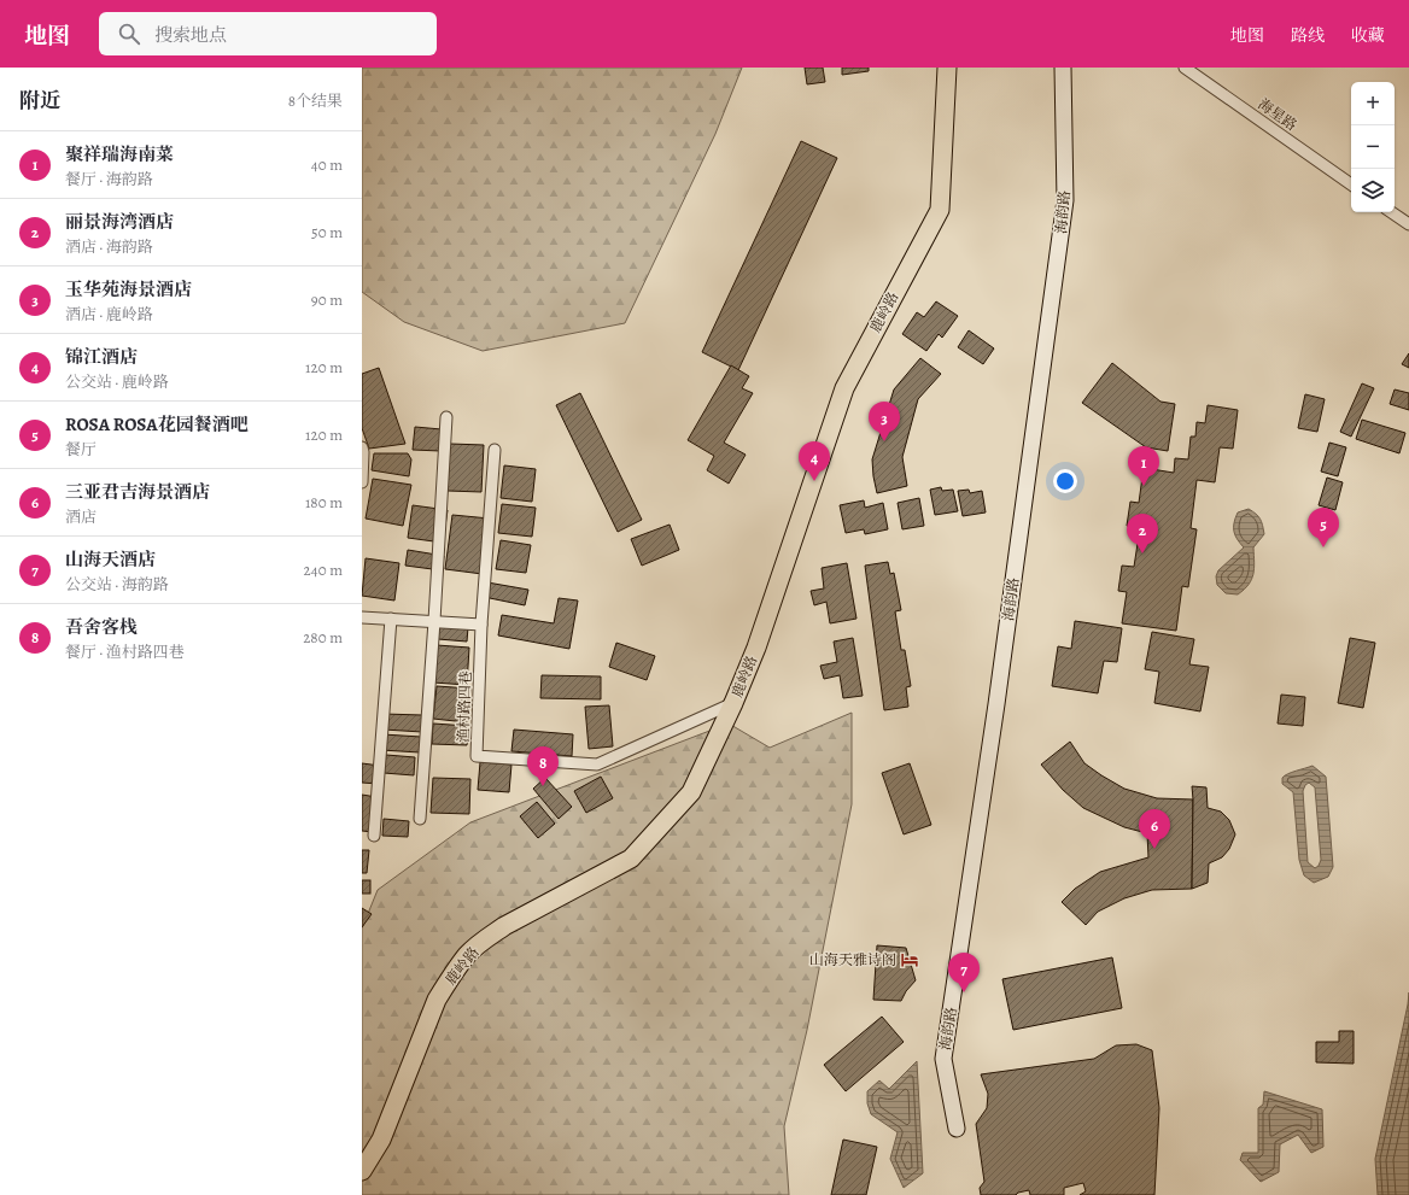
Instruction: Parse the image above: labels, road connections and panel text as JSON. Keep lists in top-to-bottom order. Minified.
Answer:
{"streets":{"main road":["鹿岭路"],"street":["海星路","海韵路","渔村路四巷"]},"crossings":[["鹿岭路","渔村路四巷"]],"places":{"hotel":["山海天雅诗阁"]},"page":{"header":"地图","search":"搜索地点","nav":["地图","路线","收藏"],"heading":["附近","8个结果"],"map_buttons":["+","−"],"list":[{"mark":"1","name":"聚祥瑞海南菜","note":"餐厅 · 海韵路","value":"40 m"},{"mark":"2","name":"丽景海湾酒店","note":"酒店 · 海韵路","value":"50 m"},{"mark":"3","name":"玉华苑海景酒店","note":"酒店 · 鹿岭路","value":"90 m"},{"mark":"4","name":"锦江酒店","note":"公交站 · 鹿岭路","value":"120 m"},{"mark":"5","name":"ROSA ROSA花园餐酒吧","note":"餐厅","value":"120 m"},{"mark":"6","name":"三亚君吉海景酒店","note":"酒店","value":"180 m"},{"mark":"7","name":"山海天酒店","note":"公交站 · 海韵路","value":"240 m"},{"mark":"8","name":"吾舍客栈","note":"餐厅 · 渔村路四巷","value":"280 m"}],"pins":["3","4","1","5","2","8","6","7"]}}
